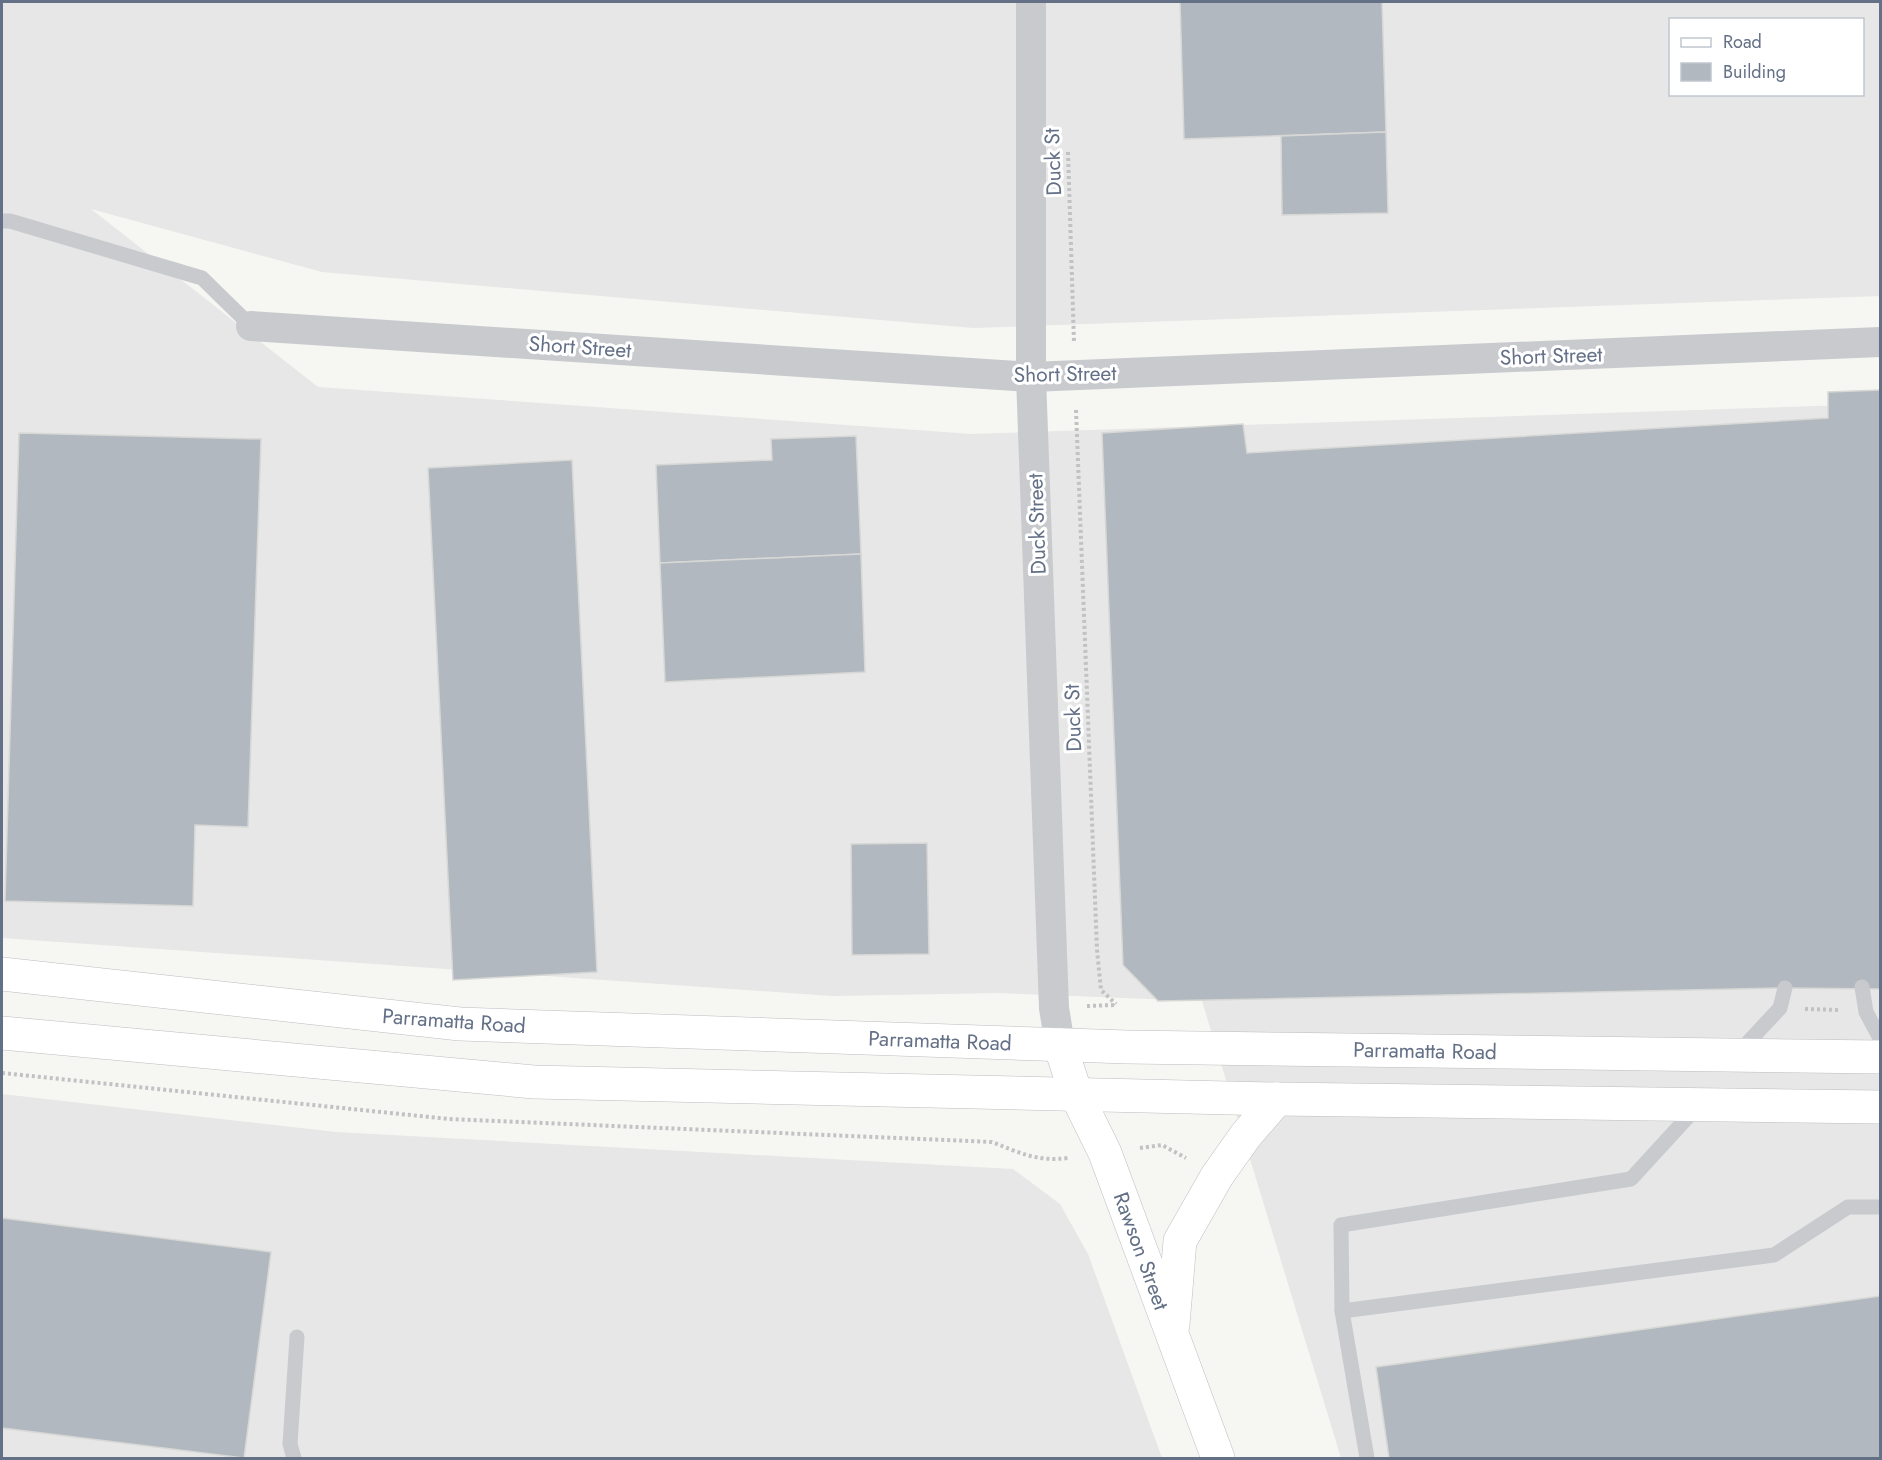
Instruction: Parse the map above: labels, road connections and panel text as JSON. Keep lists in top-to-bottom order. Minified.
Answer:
{"streets":{"main road":["Parramatta Road","Rawson Street"],"street":["Short Street","Duck Street"],"path":["Duck St"]},"crossings":[["Short Street","Duck Street"],["Duck Street","Parramatta Road"],["Duck Street","Rawson Street"],["Parramatta Road","Rawson Street"]],"legend":["Road","Building"]}
